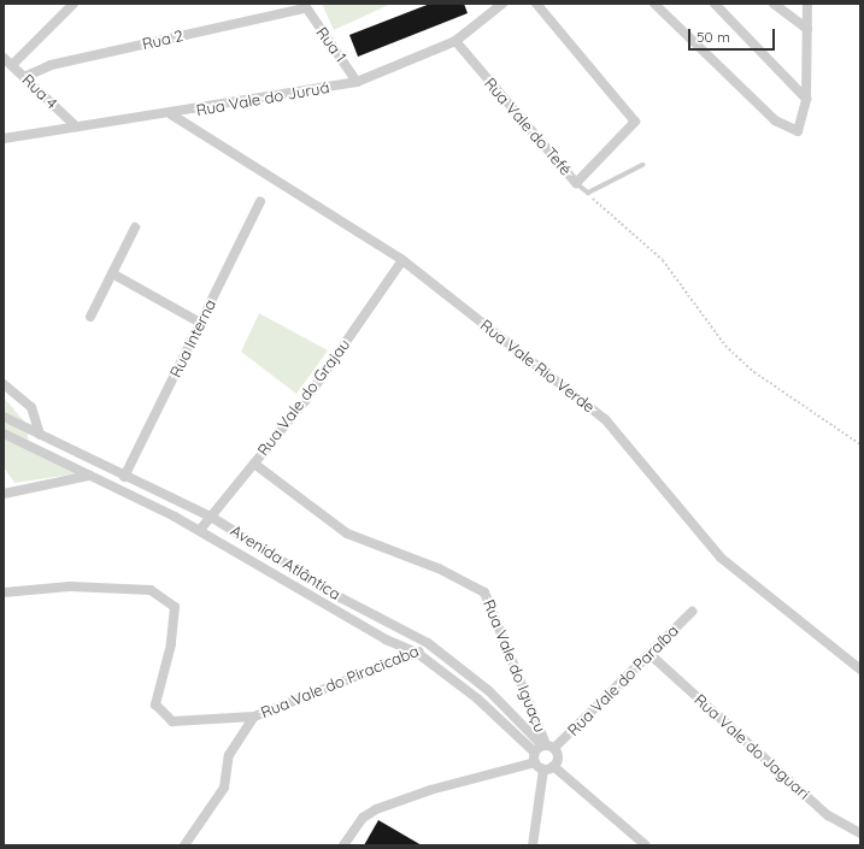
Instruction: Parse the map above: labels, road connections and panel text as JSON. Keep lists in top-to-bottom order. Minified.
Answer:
{"streets":{"street":["Rua 2","Rua 1","Rua 4","Rua Vale do Juruá","Rua Vale do Tefé","Rua Interna","Rua Vale Rio Verde","Rua Vale do Grajau","Avenida Atlântica","Rua Vale do Iguaçu","Rua Vale do Paraíba","Rua Vale do Piracicaba","Rua Vale do Jaguari"]},"crossings":[["Rua 2","Rua 1"],["Rua 2","Rua 4"],["Rua 1","Rua Vale do Juruá"],["Rua 4","Rua Vale do Juruá"],["Rua Vale do Juruá","Rua Vale do Tefé"],["Rua Vale do Juruá","Rua Vale Rio Verde"],["Rua Interna","Avenida Atlântica"],["Rua Vale Rio Verde","Rua Vale do Grajau"],["Rua Vale do Grajau","Avenida Atlântica"],["Rua Vale do Grajau","Rua Vale do Iguaçu"],["Avenida Atlântica","Rua Vale do Iguaçu"],["Avenida Atlântica","Rua Vale do Paraíba"],["Avenida Atlântica","Rua Vale do Piracicaba"],["Rua Vale do Iguaçu","Rua Vale do Paraíba"],["Rua Vale do Paraíba","Rua Vale do Jaguari"]],"scale_bar":"50 m"}
